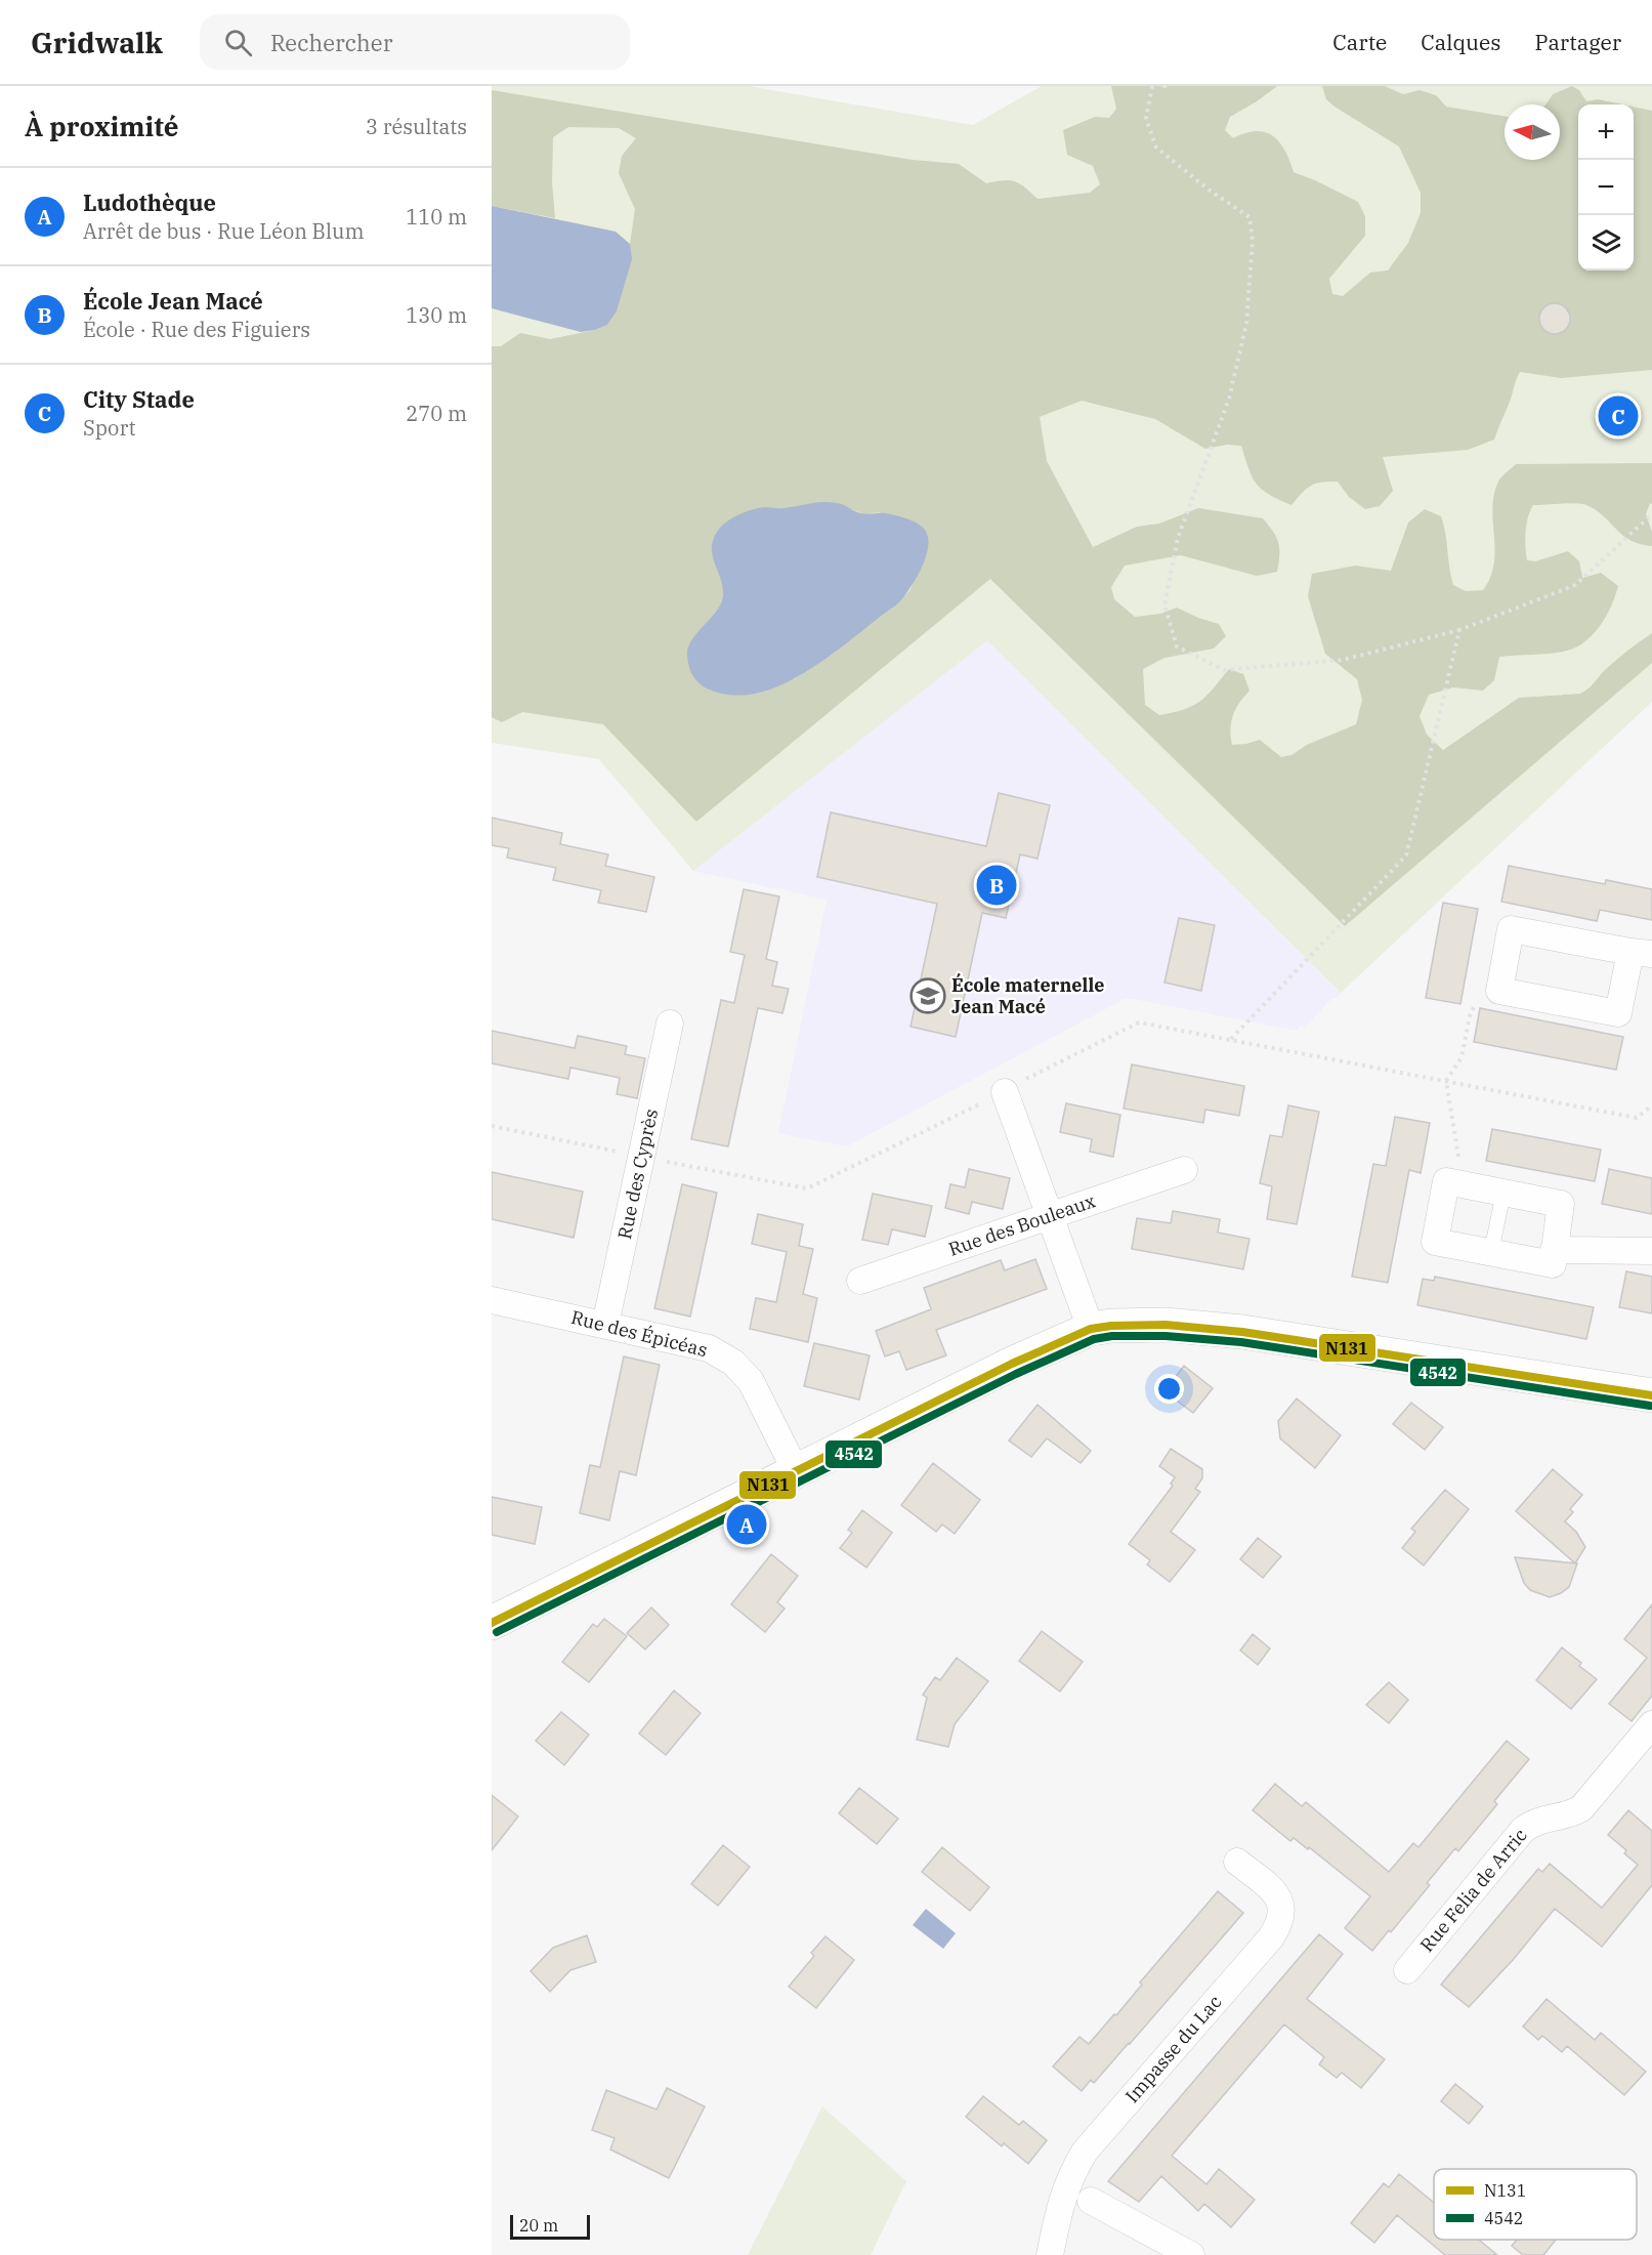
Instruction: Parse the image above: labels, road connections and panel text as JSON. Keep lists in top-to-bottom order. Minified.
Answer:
{"streets":{"street":["Rue des Cyprès","Rue des Bouleaux","Rue des Épicéas","Rue Felia de Arric","Impasse du Lac"]},"crossings":[["Rue des Cyprès","Rue des Épicéas"]],"places":{"school or university":["École maternelle Jean Macé"]},"lines":["transit line N131","transit line 4542"],"legend":["N131","4542"],"scale_bar":"20 m","north":"left","page":{"header":"Gridwalk","search":"Rechercher","nav":["Carte","Calques","Partager"],"heading":["À proximité","3 résultats"],"map_buttons":["+","−"],"list":[{"mark":"A","name":"Ludothèque","note":"Arrêt de bus · Rue Léon Blum","value":"110 m"},{"mark":"B","name":"École Jean Macé","note":"École · Rue des Figuiers","value":"130 m"},{"mark":"C","name":"City Stade","note":"Sport","value":"270 m"}],"pins":["C","B","A"],"scale":"20 m"}}
